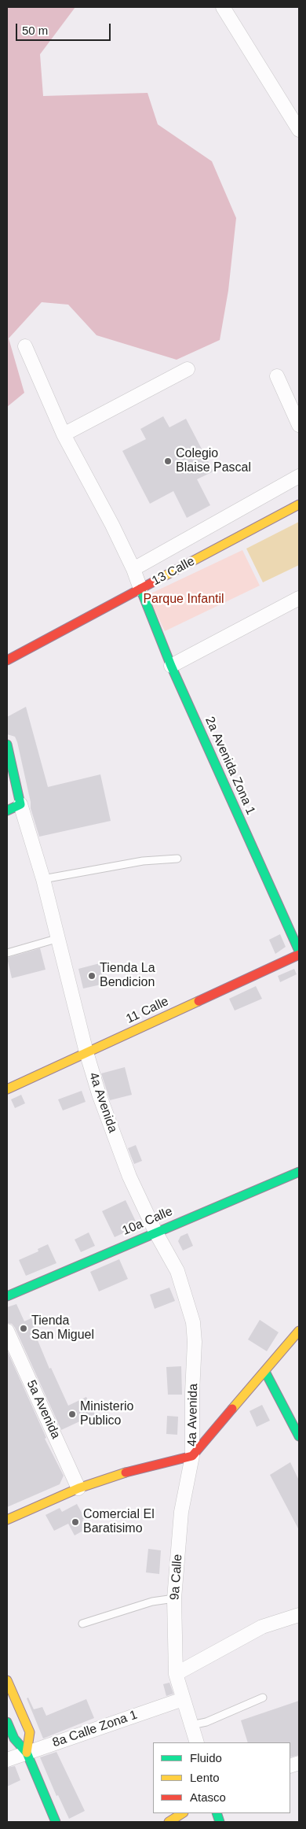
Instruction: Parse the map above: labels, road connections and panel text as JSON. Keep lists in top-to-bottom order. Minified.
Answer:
{"streets":{"street":["13 Calle","2a Avenida Zona 1","11 Calle","4a Avenida","10a Calle","5a Avenida","9a Calle","8a Calle Zona 1"]},"crossings":[["13 Calle","2a Avenida Zona 1"],["11 Calle","4a Avenida"],["4a Avenida","10a Calle"],["4a Avenida","9a Calle"],["9a Calle","8a Calle Zona 1"]],"parks":["Parque Infantil"],"places":["Colegio Blaise Pascal","Tienda La Bendicion","Tienda San Miguel","Ministerio Publico","Comercial El Baratisimo"],"legend":["Fluido","Lento","Atasco"],"scale_bar":"50 m"}
